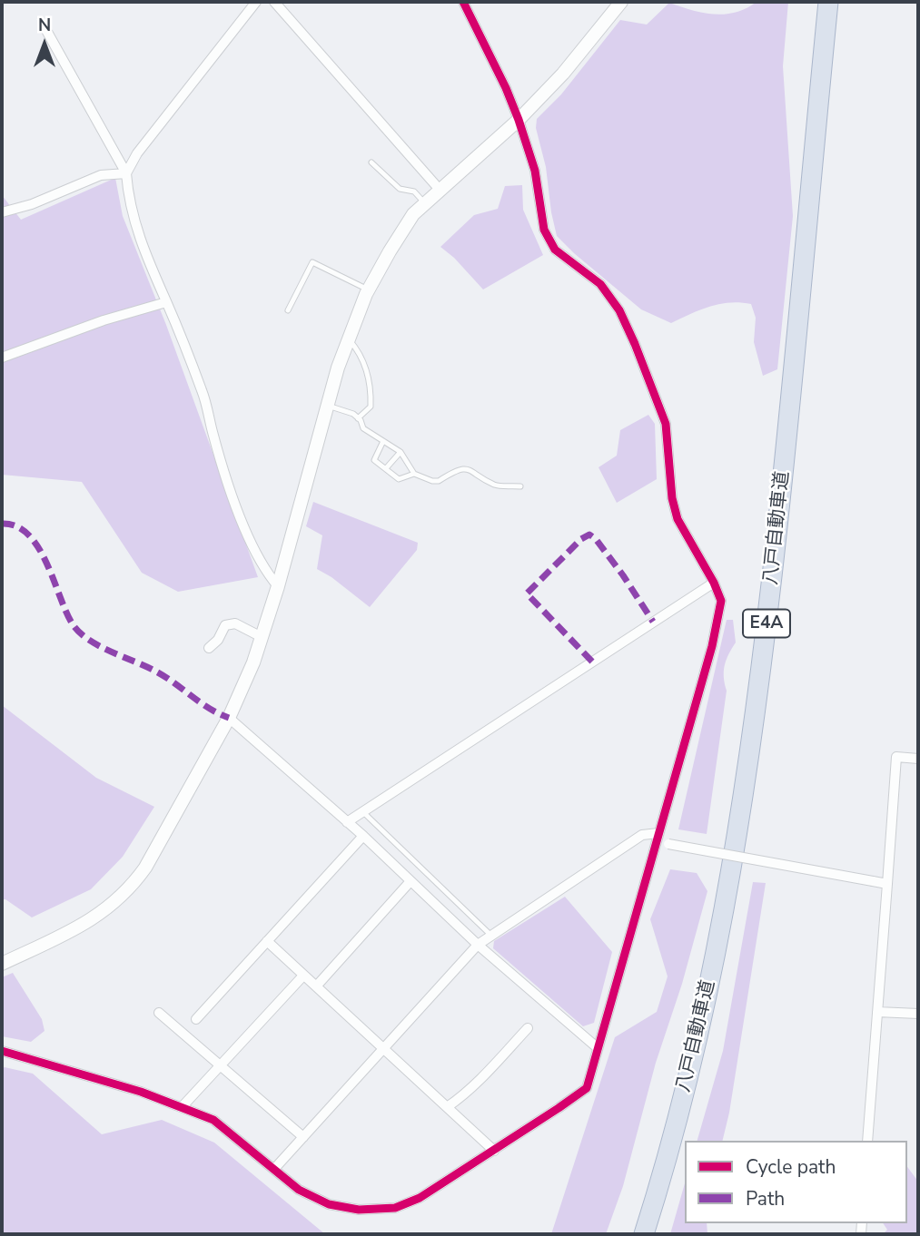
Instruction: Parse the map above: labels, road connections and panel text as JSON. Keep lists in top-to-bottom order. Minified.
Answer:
{"streets":{"highway":["八戸自動車道","E4A"]},"legend":["Cycle path","Path"],"north":"top"}
